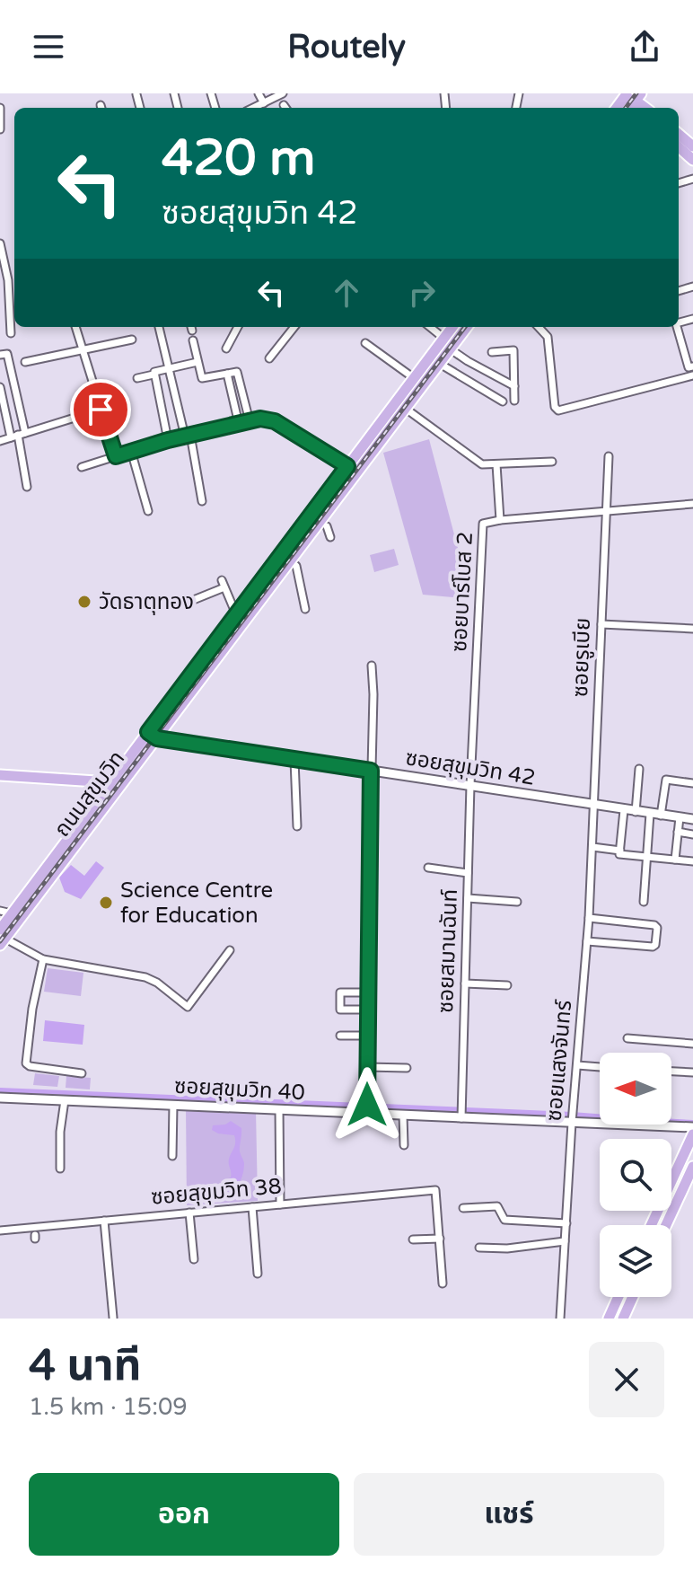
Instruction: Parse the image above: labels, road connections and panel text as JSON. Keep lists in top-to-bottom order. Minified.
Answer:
{"streets":{"main road":["ถนนสุขุมวิท"],"street":["ซอยบาร์โบส 2","ซอยรูเบีย","ซอยสุขุมวิท 42","ซอยสมานฉันท์","ซอยแสงจันทร์","ซอยสุขุมวิท 40","ซอยสุขุมวิท 38"]},"crossings":[["ซอยบาร์โบส 2","ซอยรูเบีย"],["ซอยบาร์โบส 2","ซอยสุขุมวิท 42"],["ซอยบาร์โบส 2","ซอยสมานฉันท์"],["ซอยรูเบีย","ซอยสุขุมวิท 42"],["ซอยรูเบีย","ซอยแสงจันทร์"],["ซอยสุขุมวิท 42","ถนนสุขุมวิท"],["ซอยสุขุมวิท 42","ซอยสมานฉันท์"],["ซอยสุขุมวิท 42","ซอยแสงจันทร์"],["ซอยสมานฉันท์","ซอยสุขุมวิท 40"],["ซอยแสงจันทร์","ซอยสุขุมวิท 40"]],"places":["วัดธาตุทอง","Science Centre for Education"],"north":"left","page":{"header":"Routely","turn":["420 m","ซอยสุขุมวิท 42"],"heading":["4 นาที","1.5 km · 15:09"],"buttons":["ออก","แชร์"]}}
